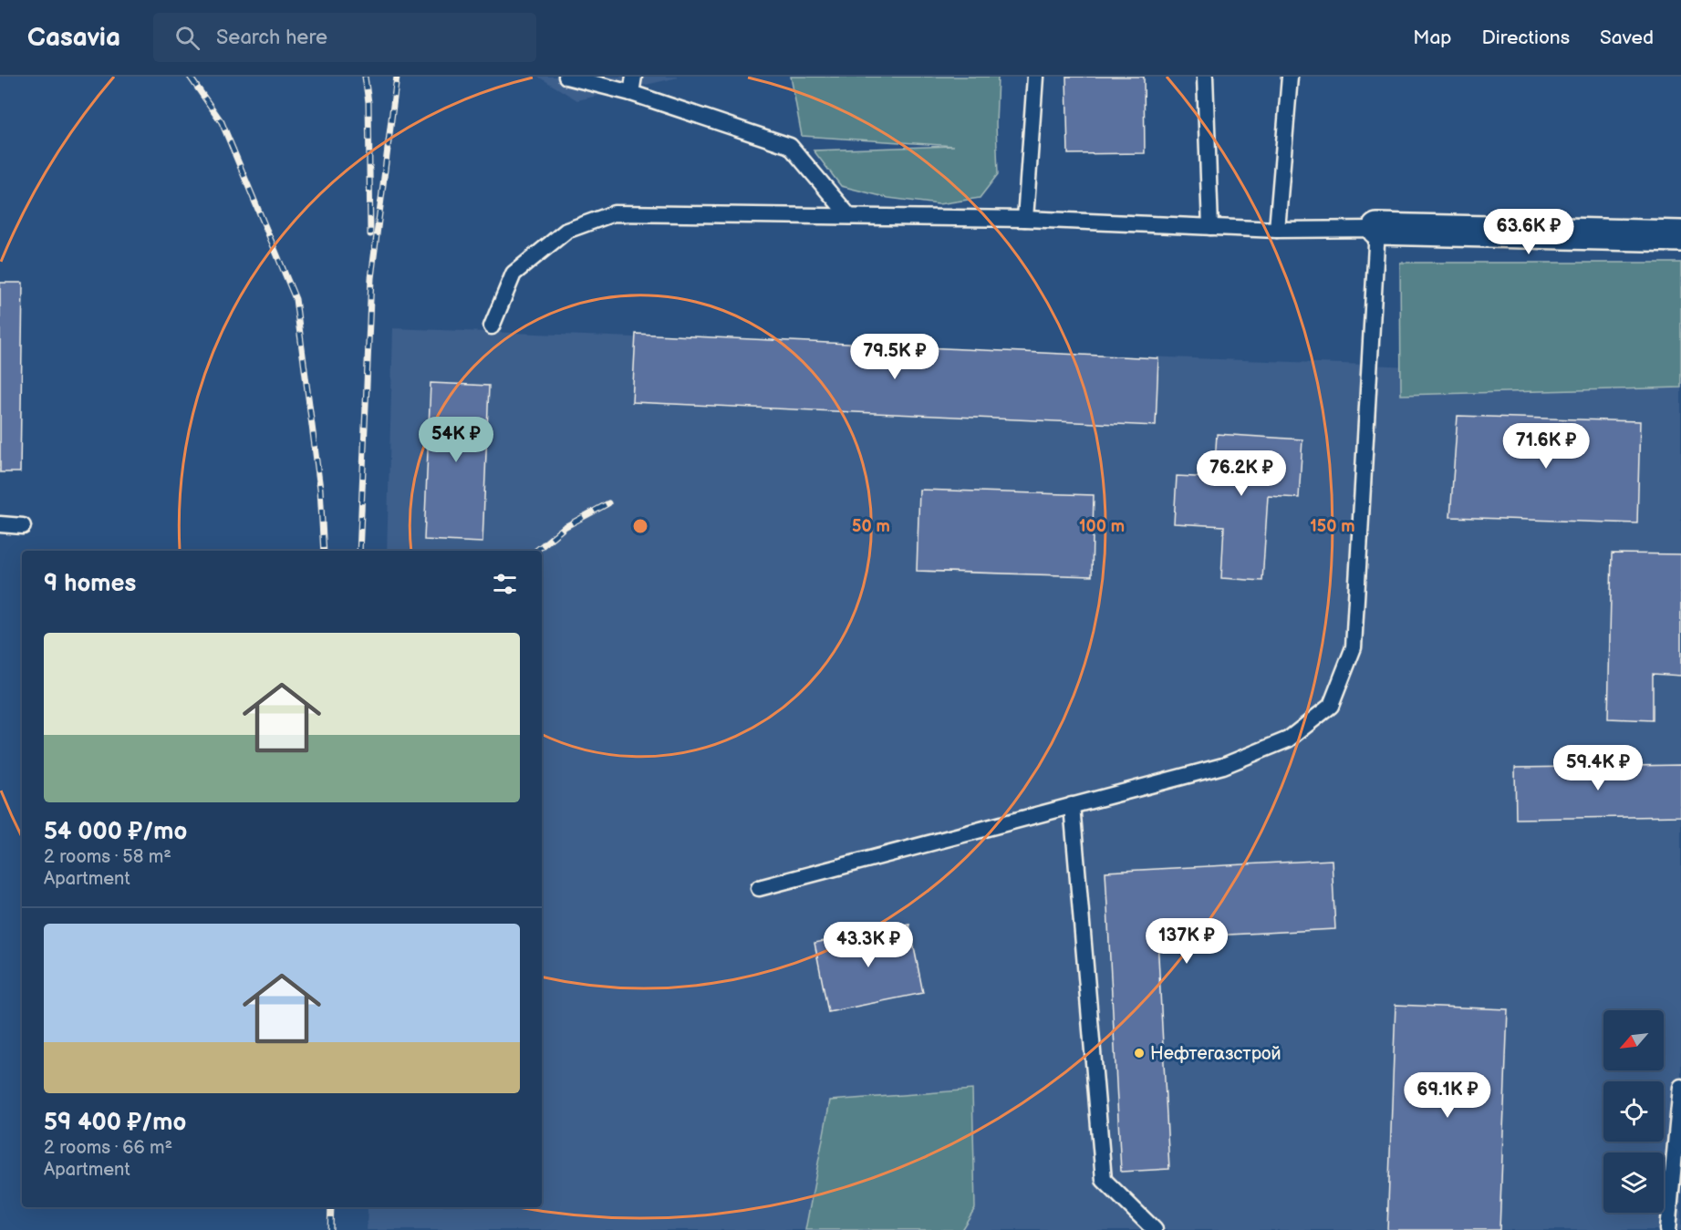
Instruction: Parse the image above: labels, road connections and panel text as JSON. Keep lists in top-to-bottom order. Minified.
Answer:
{"places":["Нефтегазстрой"],"north":"bottom left","page":{"header":"Casavia","search":"Search here","nav":["Map","Directions","Saved"],"price":["63.6K ₽","79.5K ₽","54K ₽","71.6K ₽","76.2K ₽","59.4K ₽","137K ₽","43.3K ₽","69.1K ₽"],"heading":"9 homes","list":[{"name":"54 000 ₽/mo","note":"2 rooms · 58 m² · Apartment"},{"name":"59 400 ₽/mo","note":"2 rooms · 66 m² · Apartment"}]},"rings":["50 m","100 m","150 m"]}
